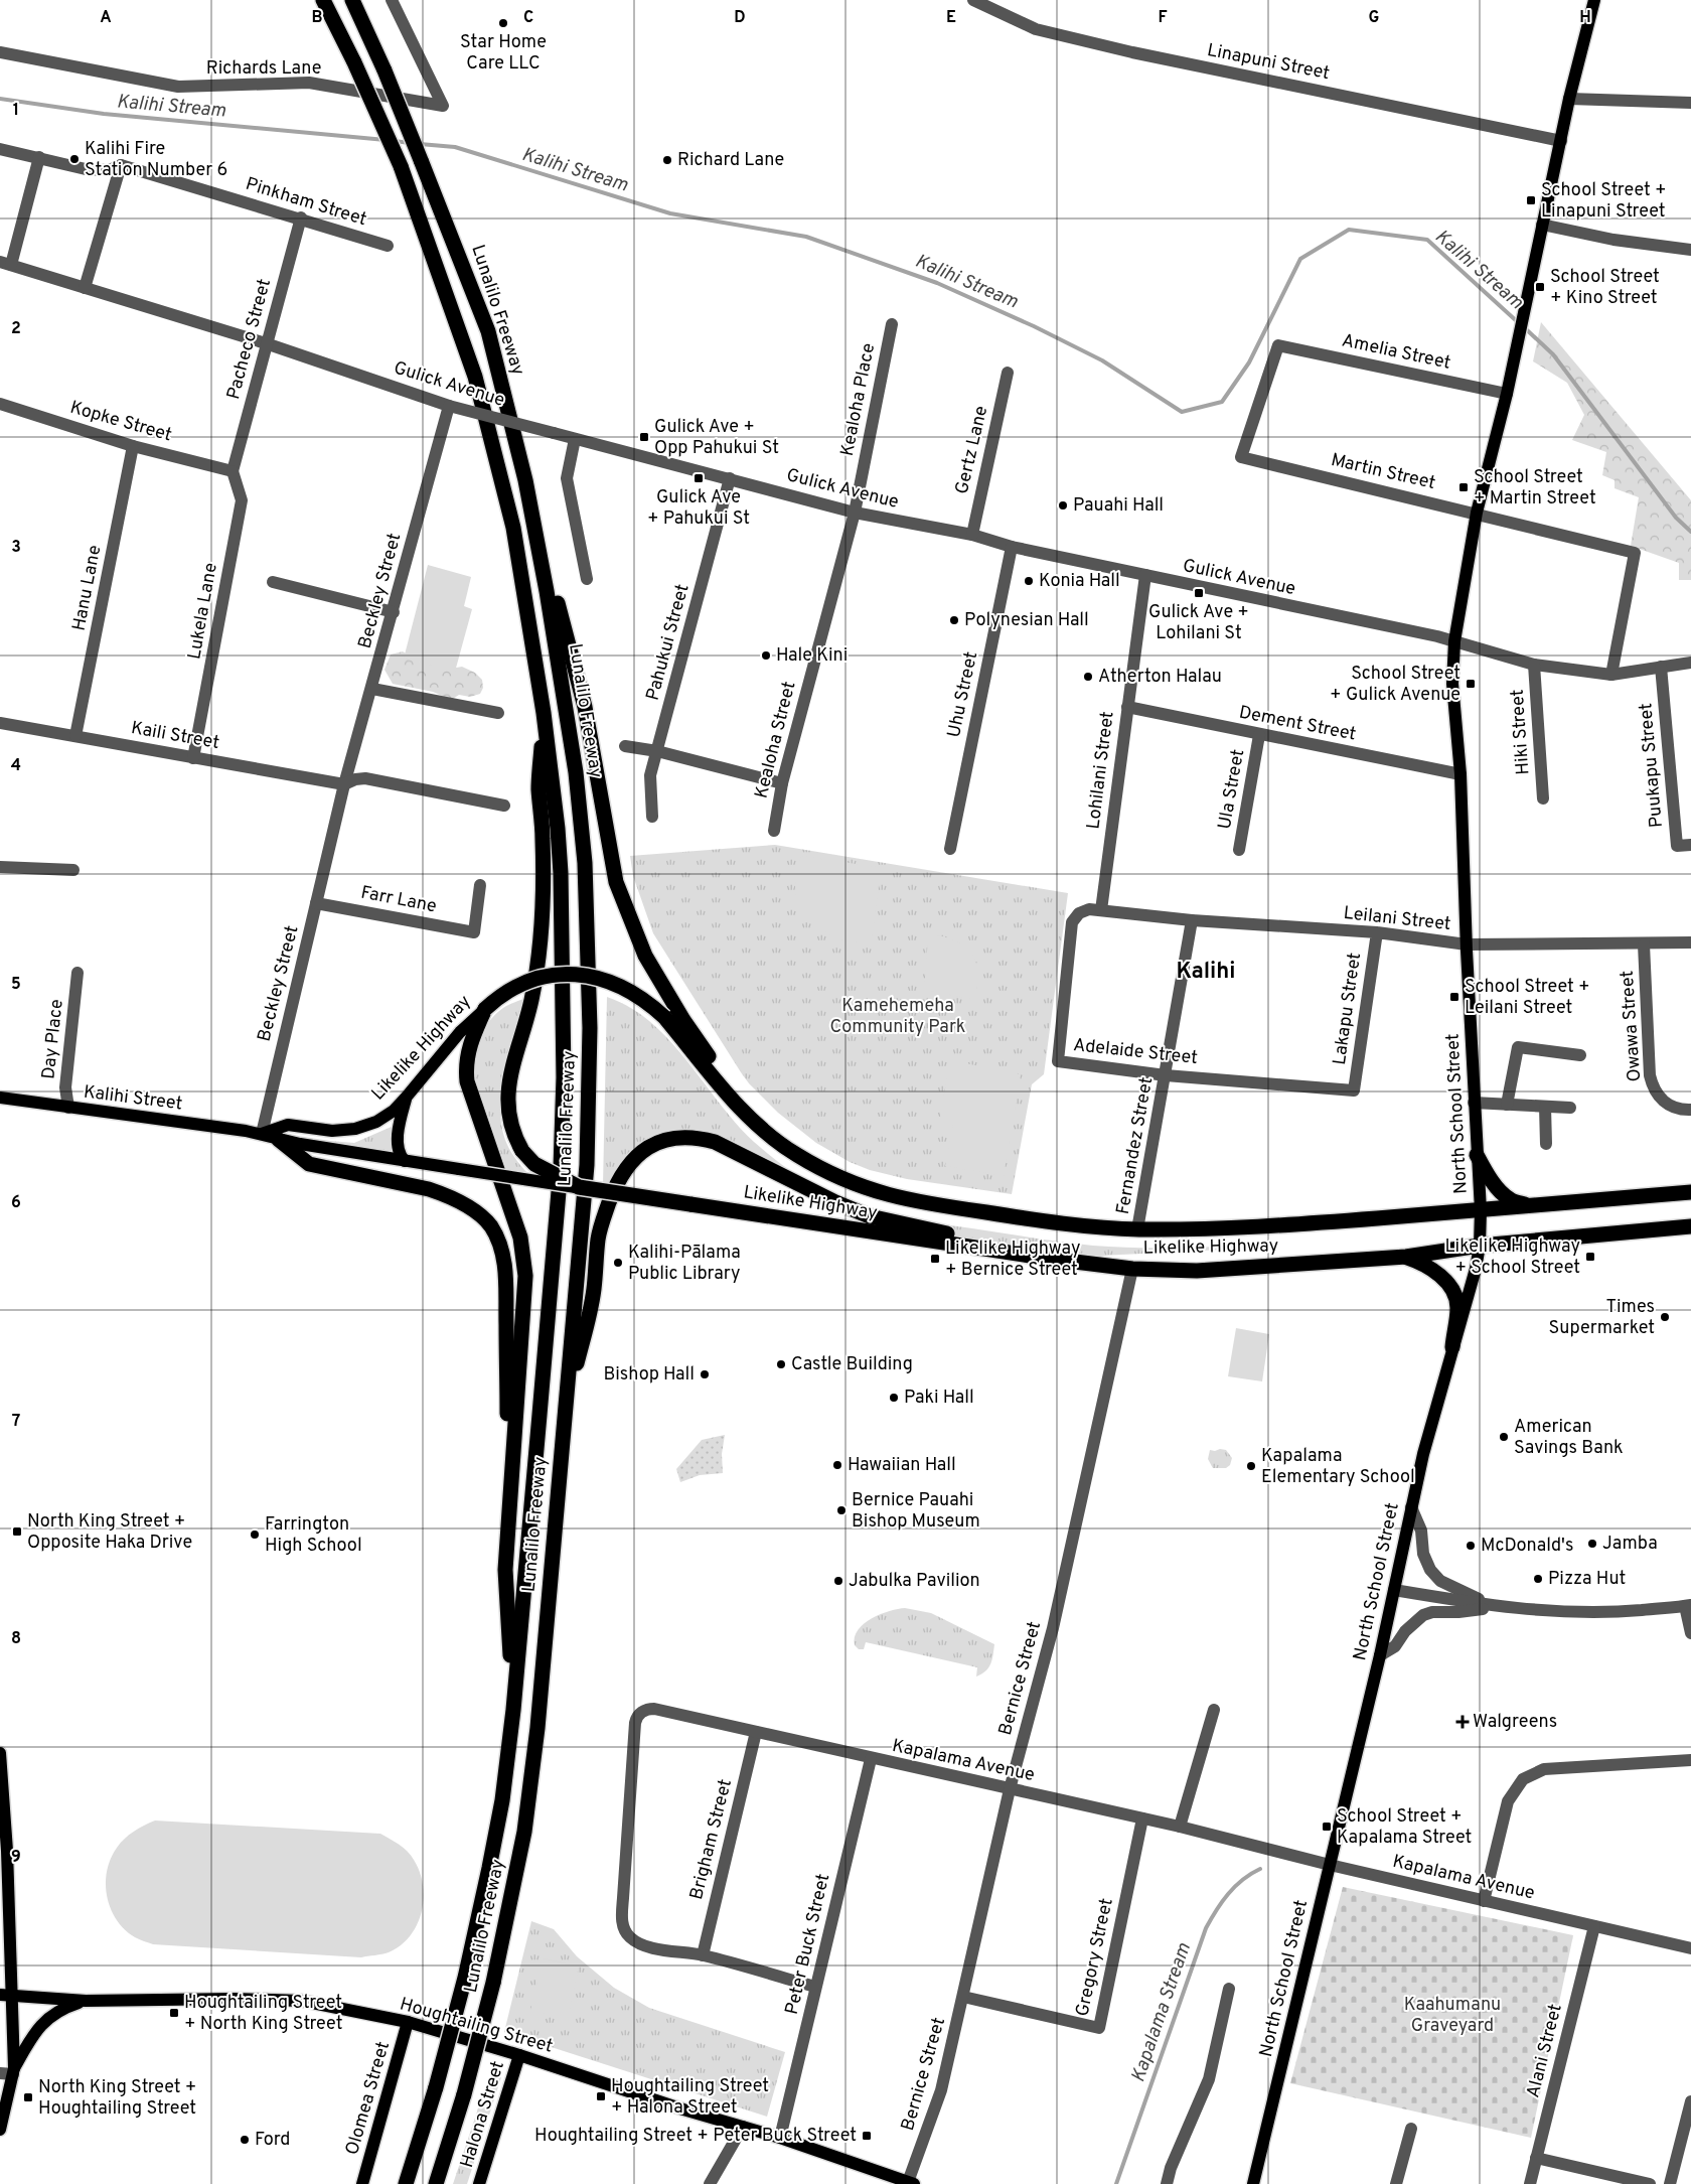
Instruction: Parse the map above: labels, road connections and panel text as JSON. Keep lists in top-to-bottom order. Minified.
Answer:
{"streets":{"highway":["Lunalilo Freeway","Likelike Highway"],"main road":["Kalihi Street","North School Street","Houghtailing Street","Olomea Street","Halona Street"],"street":["Linapuni Street","Richards Lane","Pinkham Street","Pacheco Street","Amelia Street","Gulick Avenue","Kealoha Place","Kopke Street","Gertz Lane","Martin Street","Hanu Lane","Beckley Street","Lukela Lane","Pahukui Street","Uhu Street","Dement Street","Hiki Street","Kaili Street","Kealoha Street","Puukapu Street","Lohilani Street","Ula Street","Farr Lane","Leilani Street","Lakapu Street","Owawa Street","Day Place","Adelaide Street","Fernandez Street","Bernice Street","Kapalama Avenue","Brigham Street","Peter Buck Street","Gregory Street","Alani Street"]},"crossings":[["Linapuni Street","North School Street"],["Pinkham Street","Pacheco Street"],["Pacheco Street","Gulick Avenue"],["Pacheco Street","Kopke Street"],["Pacheco Street","Lukela Lane"],["Amelia Street","Martin Street"],["Amelia Street","North School Street"],["Gulick Avenue","Kealoha Place"],["Gulick Avenue","Gertz Lane"],["Gulick Avenue","Martin Street"],["Gulick Avenue","Beckley Street"],["Gulick Avenue","Pahukui Street"],["Gulick Avenue","Uhu Street"],["Gulick Avenue","Hiki Street"],["Gulick Avenue","Kealoha Street"],["Gulick Avenue","Puukapu Street"],["Gulick Avenue","Lohilani Street"],["Gulick Avenue","North School Street"],["Kealoha Place","Kealoha Street"],["Kopke Street","Hanu Lane"],["Kopke Street","Lukela Lane"],["Martin Street","North School Street"],["Hanu Lane","Kaili Street"],["Beckley Street","Kaili Street"],["Beckley Street","Farr Lane"],["Beckley Street","Likelike Highway"],["Beckley Street","Kalihi Street"],["Lukela Lane","Kaili Street"],["Dement Street","Lohilani Street"],["Dement Street","Ula Street"],["Dement Street","North School Street"],["Lohilani Street","Leilani Street"],["Lohilani Street","Adelaide Street"],["Leilani Street","Lakapu Street"],["Leilani Street","Owawa Street"],["Leilani Street","Adelaide Street"],["Leilani Street","North School Street"],["Leilani Street","Fernandez Street"],["Lakapu Street","Adelaide Street"],["Day Place","Kalihi Street"],["Likelike Highway","Kalihi Street"],["Likelike Highway","North School Street"],["Likelike Highway","Fernandez Street"],["Likelike Highway","Bernice Street"],["Adelaide Street","Fernandez Street"],["North School Street","Kapalama Avenue"],["Bernice Street","Kapalama Avenue"],["Bernice Street","Gregory Street"],["Bernice Street","Houghtailing Street"],["Kapalama Avenue","Brigham Street"],["Kapalama Avenue","Peter Buck Street"],["Kapalama Avenue","Gregory Street"],["Kapalama Avenue","Alani Street"],["Peter Buck Street","Houghtailing Street"],["Houghtailing Street","Olomea Street"],["Houghtailing Street","Halona Street"]],"districts":["Kalihi"],"water":["Kalihi Stream","Kapalama Stream"],"parks":["Kamehemeha Community Park","Kaahumanu Graveyard"],"places":{"other":["Star Home Care LLC","Kalihi Fire Station Number 6","Richard Lane","Pauahi Hall","Konia Hall","Polynesian Hall","Hale Kini","Atherton Halau","Kalihi-Pālama Public Library","Times Supermarket","Castle Building","Bishop Hall","Paki Hall","American Savings Bank","Hawaiian Hall","Kapalama Elementary School","Bernice Pauahi Bishop Museum","Farrington High School","Jamba","McDonald's","Pizza Hut","Jabulka Pavilion","Ford"],"transit":["School Street + Linapuni Street","School Street + Kino Street","Gulick Ave + Opp Pahukui St","Gulick Ave + Pahukui St","School Street + Martin Street","Gulick Ave + Lohilani St","School Street + Gulick Avenue","School Street + Leilani Street","Likelike Highway + School Street","Likelike Highway + Bernice Street","North King Street + Opposite Haka Drive","School Street + Kapalama Street","Houghtailing Street + North King Street","Houghtailing Street + Halona Street","North King Street + Houghtailing Street","Houghtailing Street + Peter Buck Street"],"health":["Walgreens"]},"grid":{"columns":["A","B","C","D","E","F","G","H"],"rows":["1","2","3","4","5","6","7","8","9"]}}
